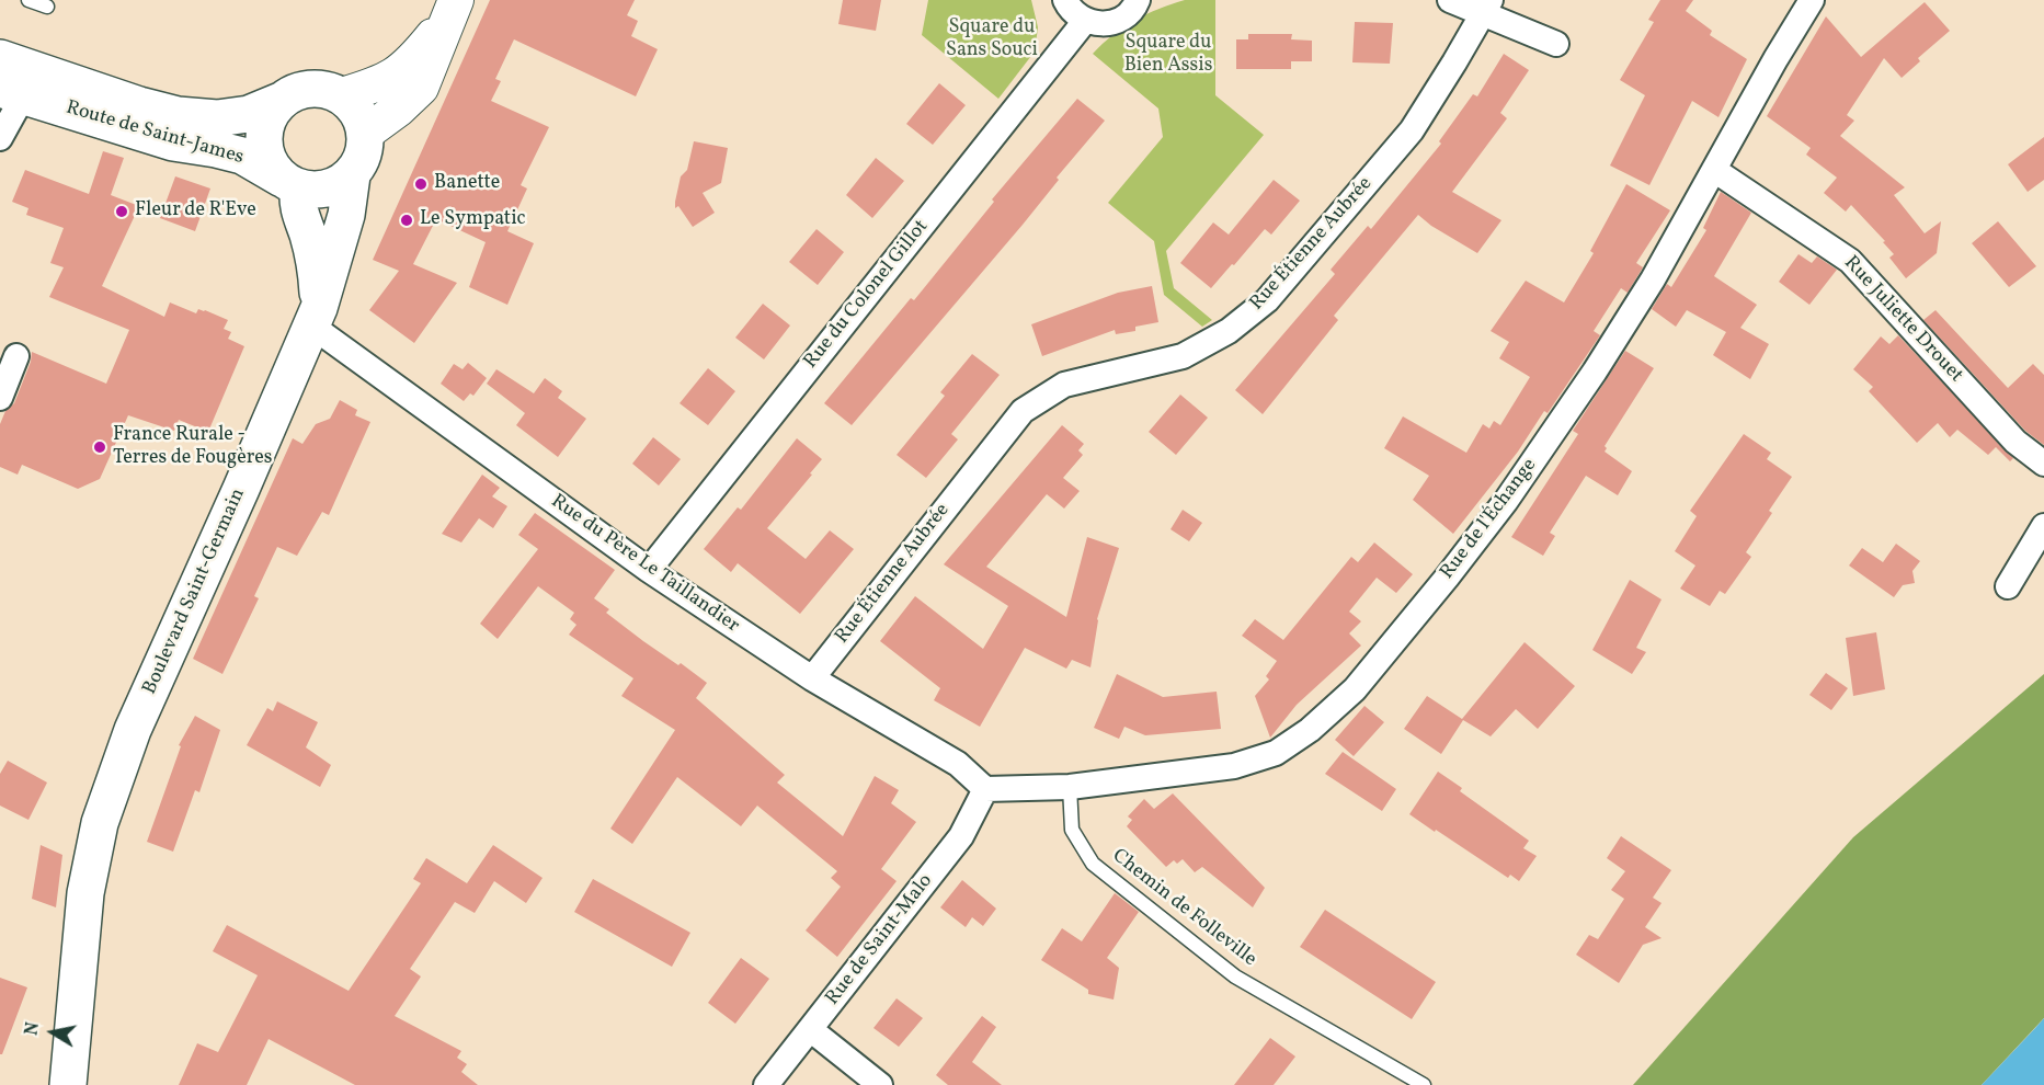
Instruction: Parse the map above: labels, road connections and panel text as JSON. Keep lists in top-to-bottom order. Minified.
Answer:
{"streets":{"main road":["Route de Saint-James","Boulevard Saint-Germain"],"street":["Rue Étienne Aubrée","Rue du Colonel Gillot","Rue Juliette Drouet","Rue de l'Échange","Rue du Père Le Taillandier","Rue de Saint-Malo"],"lane":["Chemin de Folleville"]},"crossings":[["Route de Saint-James","Boulevard Saint-Germain"],["Rue Étienne Aubrée","Rue du Père Le Taillandier"],["Rue du Colonel Gillot","Rue du Père Le Taillandier"],["Rue Juliette Drouet","Rue de l'Échange"],["Rue de l'Échange","Rue du Père Le Taillandier"],["Rue de l'Échange","Chemin de Folleville"],["Rue de l'Échange","Rue de Saint-Malo"],["Rue du Père Le Taillandier","Boulevard Saint-Germain"],["Rue du Père Le Taillandier","Rue de Saint-Malo"]],"parks":["Square du Sans Souci","Square du Bien Assis"],"places":["Banette","Fleur de R'Eve","Le Sympatic","France Rurale - Terres de Fougères"],"north":"left"}
